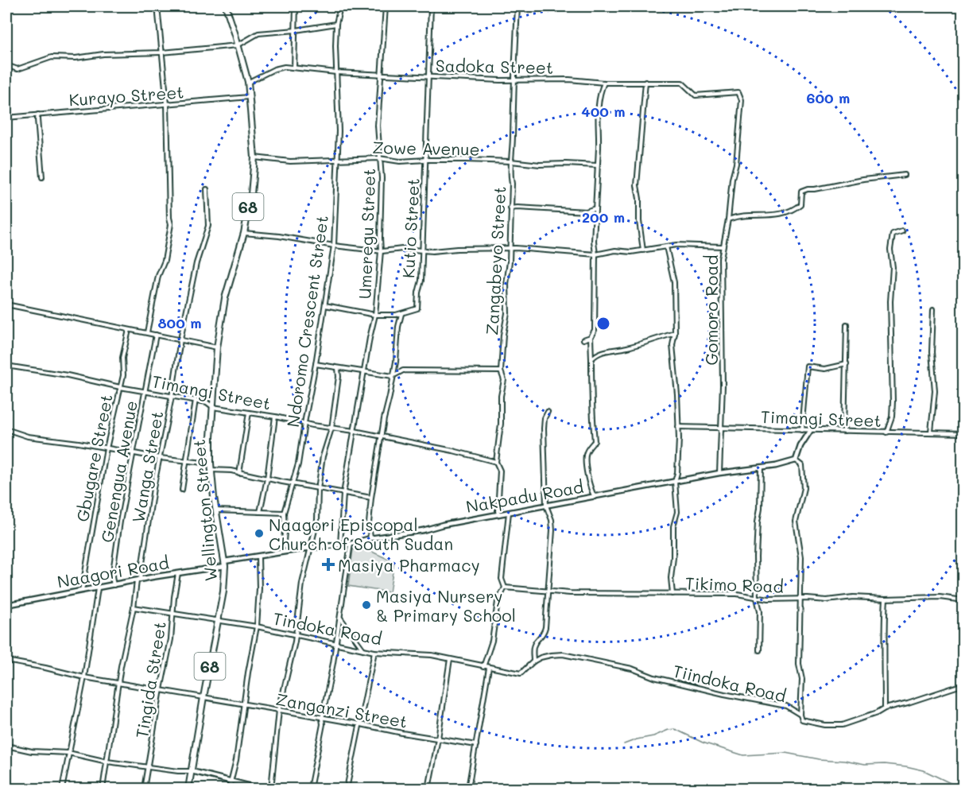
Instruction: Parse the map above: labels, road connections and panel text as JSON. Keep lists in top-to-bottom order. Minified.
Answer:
{"streets":{"main road":["68","Wellington Street"],"street":["Sadoka Street","Kurayo Street","Zowe Avenue","Kutio Street","Umeregu Street","Zangabeyo Street","Gomoro Road","Ndoromo Crescent Street","Timangi Street","Gbugare Street","Wanga Street","Genengua Avenue","Nakpadu Road","Naagori Road","Tikimo Road","Tindoka Road","Tingida Street","Tiindoka Road","Zanganzi Street"]},"crossings":[["Sadoka Street","Kutio Street"],["Sadoka Street","Umeregu Street"],["Sadoka Street","Zangabeyo Street"],["Sadoka Street","Gomoro Road"],["Sadoka Street","Ndoromo Crescent Street"],["Sadoka Street","Wellington Street"],["Kurayo Street","Wellington Street"],["Zowe Avenue","Kutio Street"],["Zowe Avenue","Umeregu Street"],["Zowe Avenue","Zangabeyo Street"],["Zowe Avenue","Ndoromo Crescent Street"],["Zowe Avenue","Wellington Street"],["Umeregu Street","Timangi Street"],["Umeregu Street","Nakpadu Road"],["Zangabeyo Street","Timangi Street"],["Zangabeyo Street","Nakpadu Road"],["Gomoro Road","Timangi Street"],["Gomoro Road","Nakpadu Road"],["Ndoromo Crescent Street","Timangi Street"],["Ndoromo Crescent Street","Nakpadu Road"],["Timangi Street","Gbugare Street"],["Timangi Street","Wanga Street"],["Timangi Street","Genengua Avenue"],["Timangi Street","Wellington Street"],["Gbugare Street","Naagori Road"],["Wanga Street","Naagori Road"],["Wanga Street","Tindoka Road"],["Wanga Street","Zanganzi Street"],["Genengua Avenue","Naagori Road"],["Nakpadu Road","Wellington Street"],["Nakpadu Road","Naagori Road"],["Wellington Street","Naagori Road"],["Wellington Street","Tindoka Road"],["Wellington Street","Zanganzi Street"],["Naagori Road","Tingida Street"],["Tindoka Road","Tingida Street"],["Tindoka Road","Tiindoka Road"],["Tingida Street","Zanganzi Street"]],"places":{"other":["Naagori Episcopal Church of South Sudan","Masiya Nursery & Primary School"],"health":["Masiya Pharmacy"]},"rings":["600 m","400 m","200 m","800 m"]}
